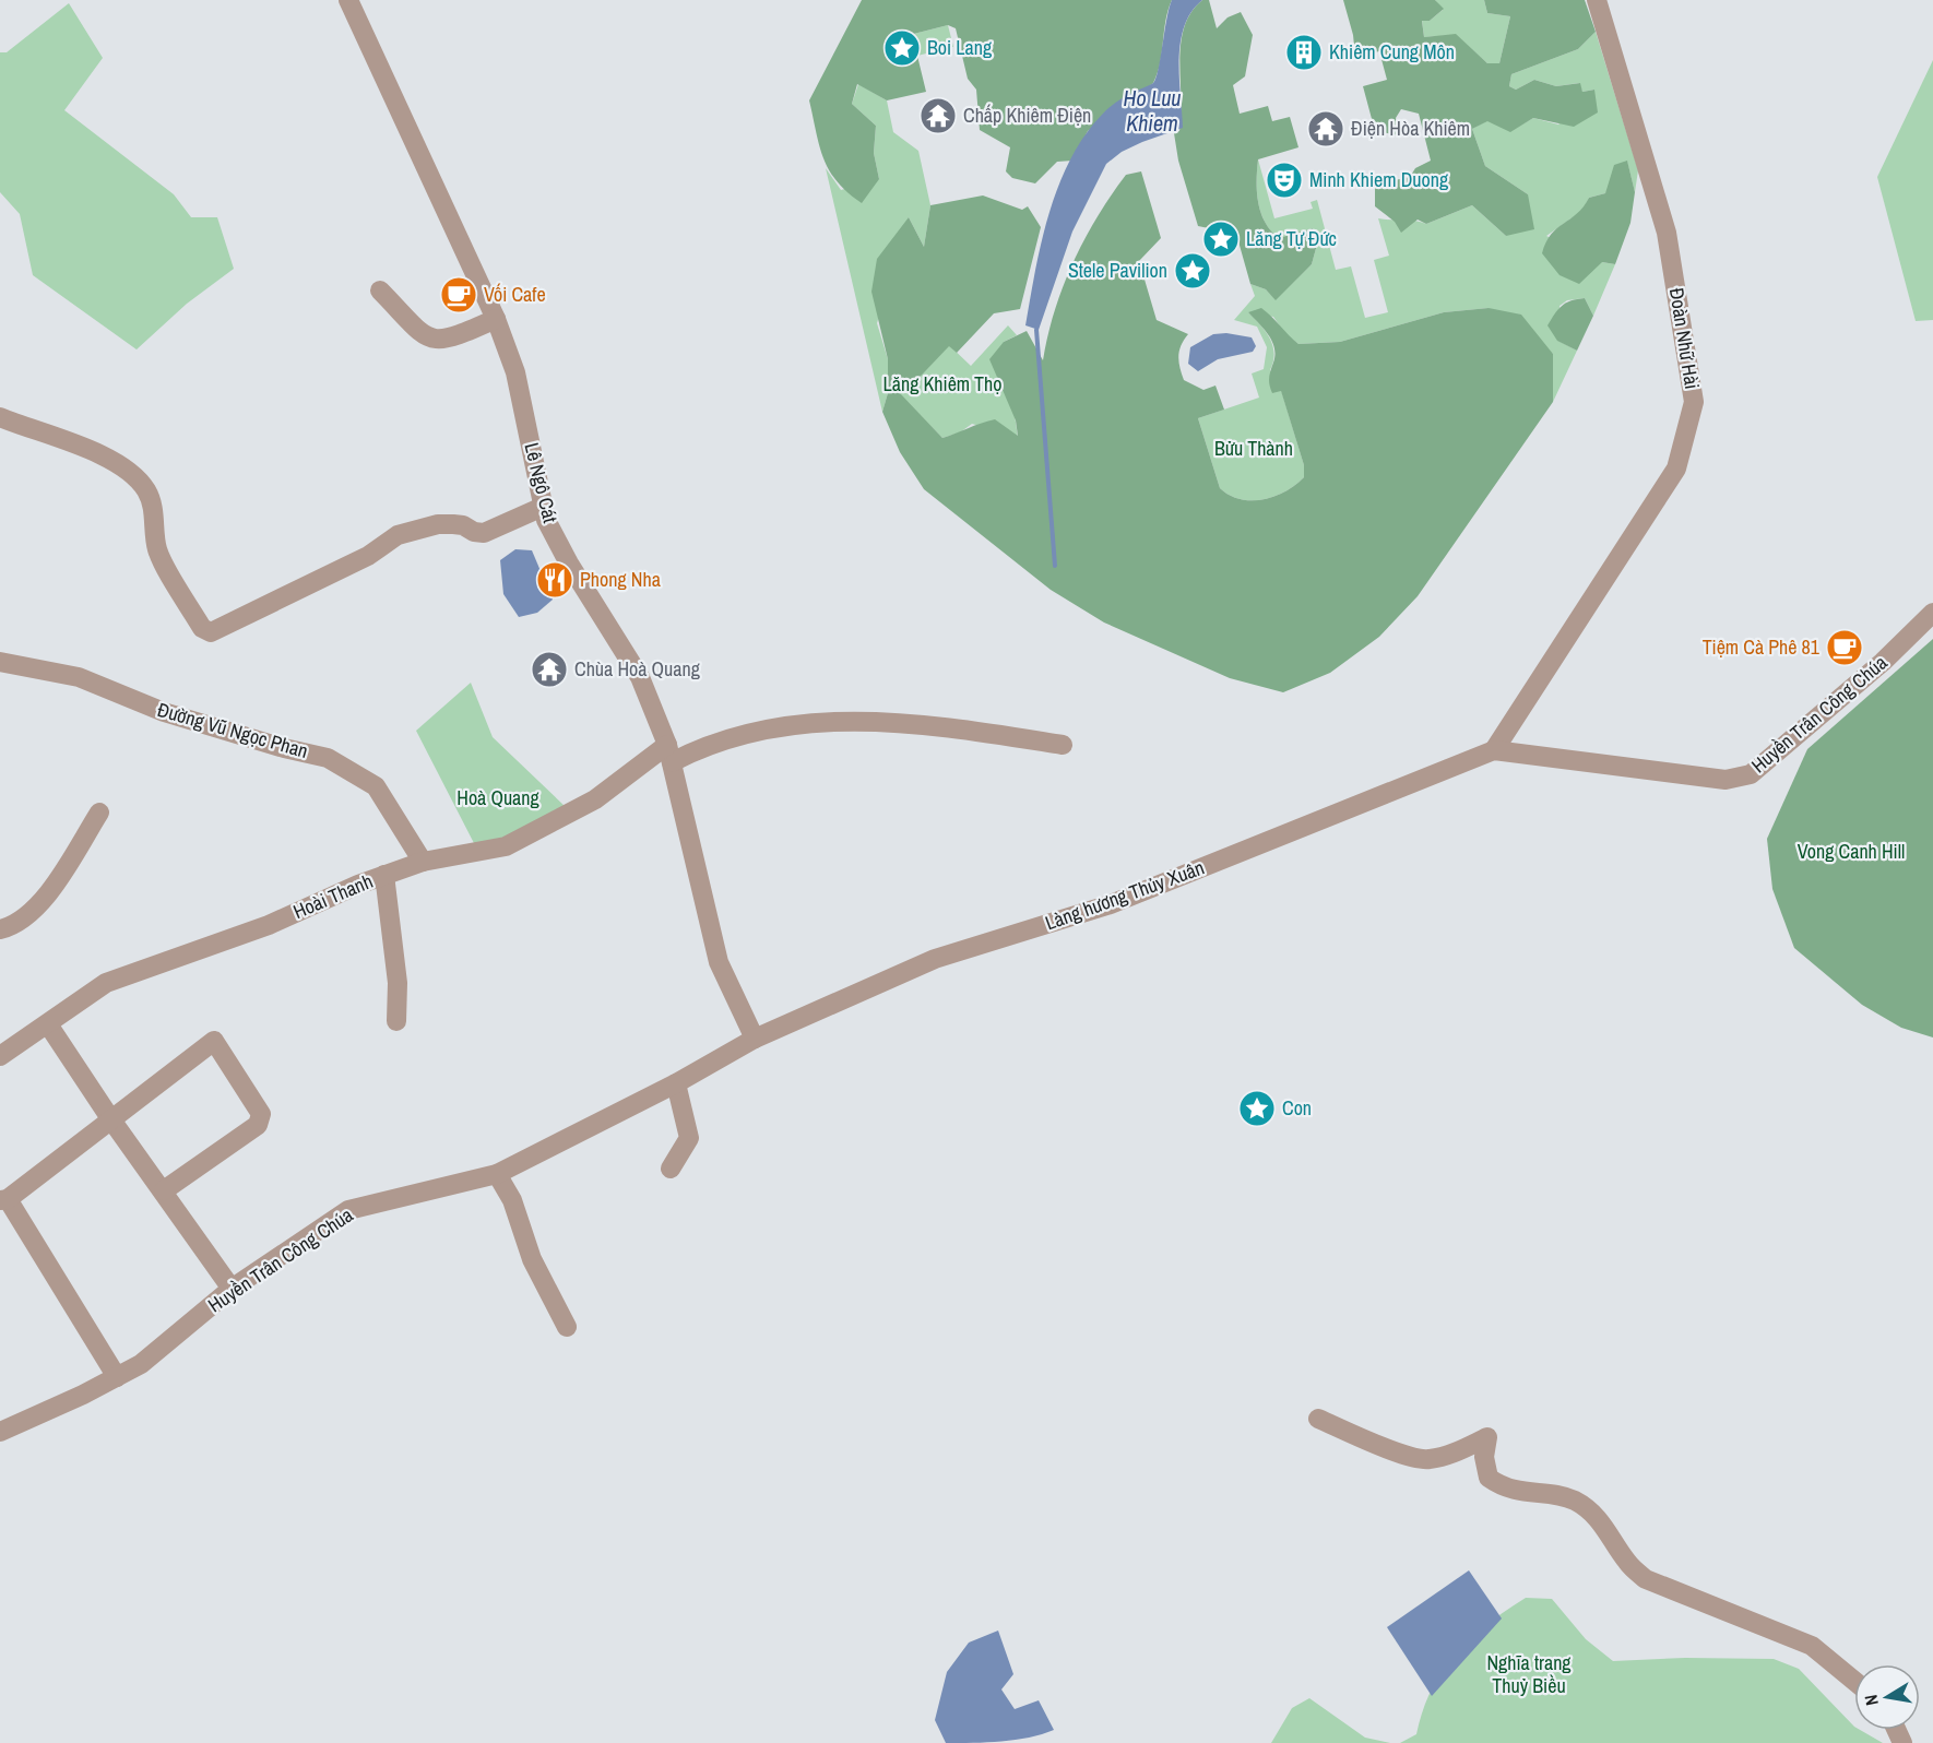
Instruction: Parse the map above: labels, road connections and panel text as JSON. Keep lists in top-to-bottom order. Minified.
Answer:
{"streets":{"street":["Đoàn Nhữ Hài","Lê Ngô Cát","Huyền Trân Công Chúa","Đường Vũ Ngọc Phan","Làng hương Thủy Xuân","Hoài Thanh"]},"crossings":[["Đoàn Nhữ Hài","Huyền Trân Công Chúa"],["Đoàn Nhữ Hài","Làng hương Thủy Xuân"],["Lê Ngô Cát","Huyền Trân Công Chúa"],["Lê Ngô Cát","Làng hương Thủy Xuân"],["Lê Ngô Cát","Hoài Thanh"],["Huyền Trân Công Chúa","Làng hương Thủy Xuân"],["Đường Vũ Ngọc Phan","Hoài Thanh"]],"water":["Ho Luu Khiem"],"parks":["Lăng Khiêm Thọ","Bửu Thành","Hoà Quang","Vong Canh Hill","Nghĩa trang Thuỷ Biều"],"places":{"place":["Boi Lang","Lăng Tự Đức","Stele Pavilion","Con"],"building":["Khiêm Cung Môn"],"temple":["Chấp Khiêm Điện","Điện Hòa Khiêm","Chùa Hoà Quang"],"theatre":["Minh Khiem Duong"],"cafe":["Vối Cafe","Tiệm Cà Phê 81"],"restaurant":["Phong Nha"]},"north":"left"}
